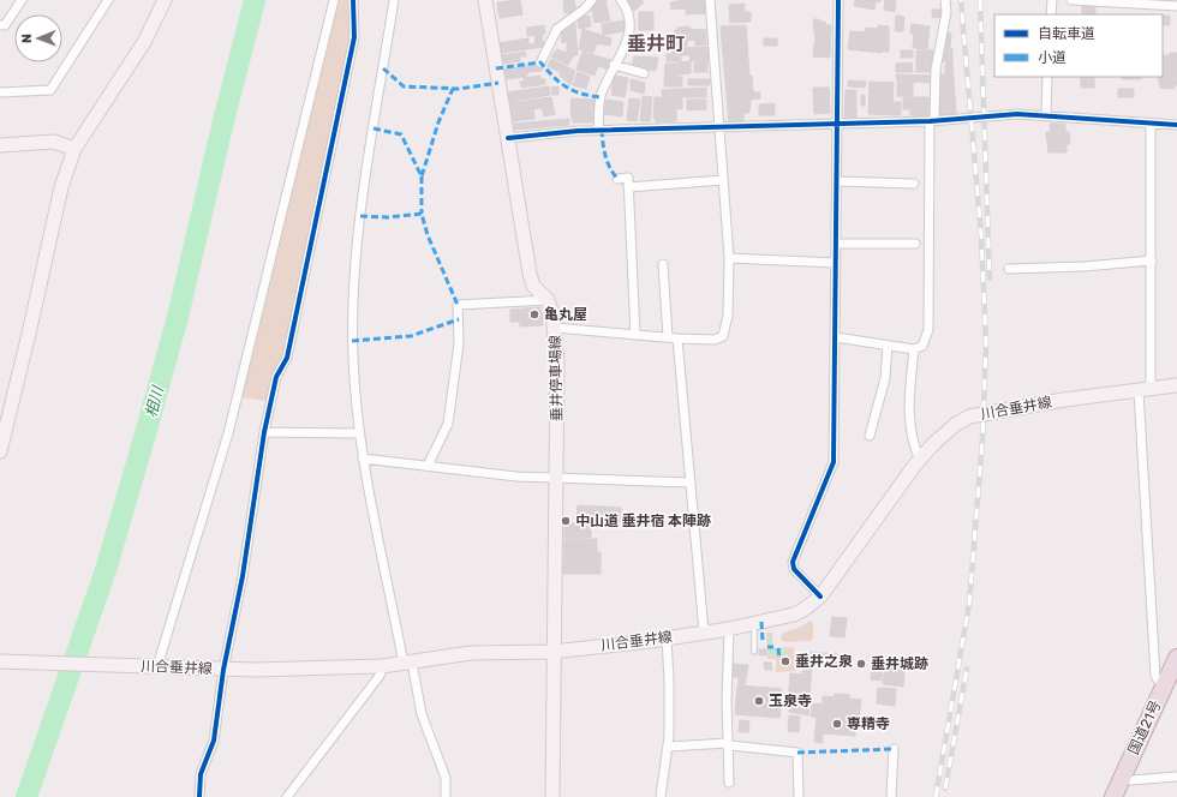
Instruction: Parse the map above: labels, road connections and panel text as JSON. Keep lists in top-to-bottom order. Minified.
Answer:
{"streets":{"highway":["国道21号"],"main road":["垂井停車場線","川合垂井線"]},"crossings":[["垂井停車場線","川合垂井線"]],"districts":["垂井町"],"water":["相川"],"places":["亀丸屋","中山道 垂井宿 本陣跡","垂井之泉","垂井城跡","玉泉寺","専精寺"],"legend":["自転車道","小道"],"north":"left"}
